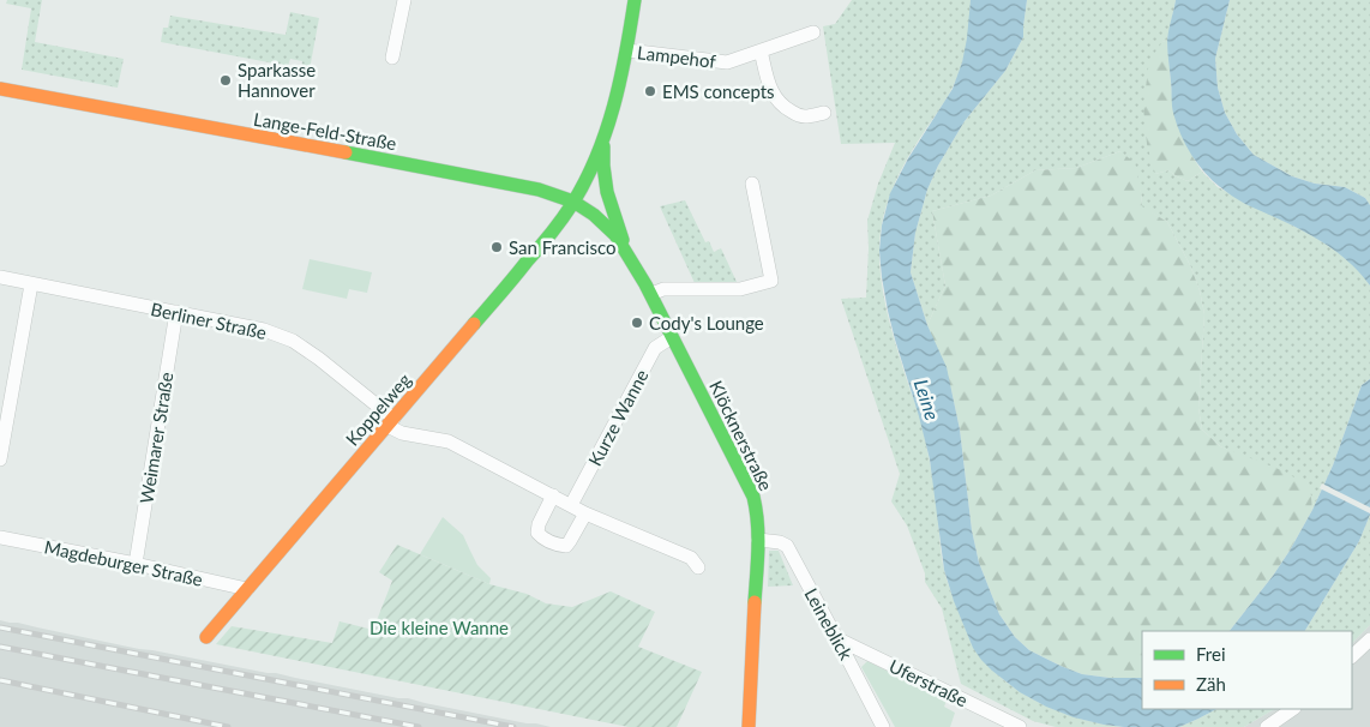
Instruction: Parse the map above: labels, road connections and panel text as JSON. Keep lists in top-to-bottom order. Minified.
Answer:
{"streets":{"street":["Lampehof","Lange-Feld-Straße","Berliner Straße","Koppelweg","Kurze Wanne","Klöcknerstraße","Weimarer Straße","Magdeburger Straße","Leineblick","Uferstraße"]},"crossings":[["Lange-Feld-Straße","Koppelweg"],["Lange-Feld-Straße","Klöcknerstraße"],["Berliner Straße","Koppelweg"],["Berliner Straße","Kurze Wanne"],["Berliner Straße","Weimarer Straße"],["Koppelweg","Magdeburger Straße"],["Kurze Wanne","Klöcknerstraße"],["Klöcknerstraße","Leineblick"],["Weimarer Straße","Magdeburger Straße"],["Leineblick","Uferstraße"]],"water":["Leine"],"parks":["Die kleine Wanne"],"places":["Sparkasse Hannover","EMS concepts","San Francisco","Cody's Lounge"],"legend":["Frei","Zäh"]}
